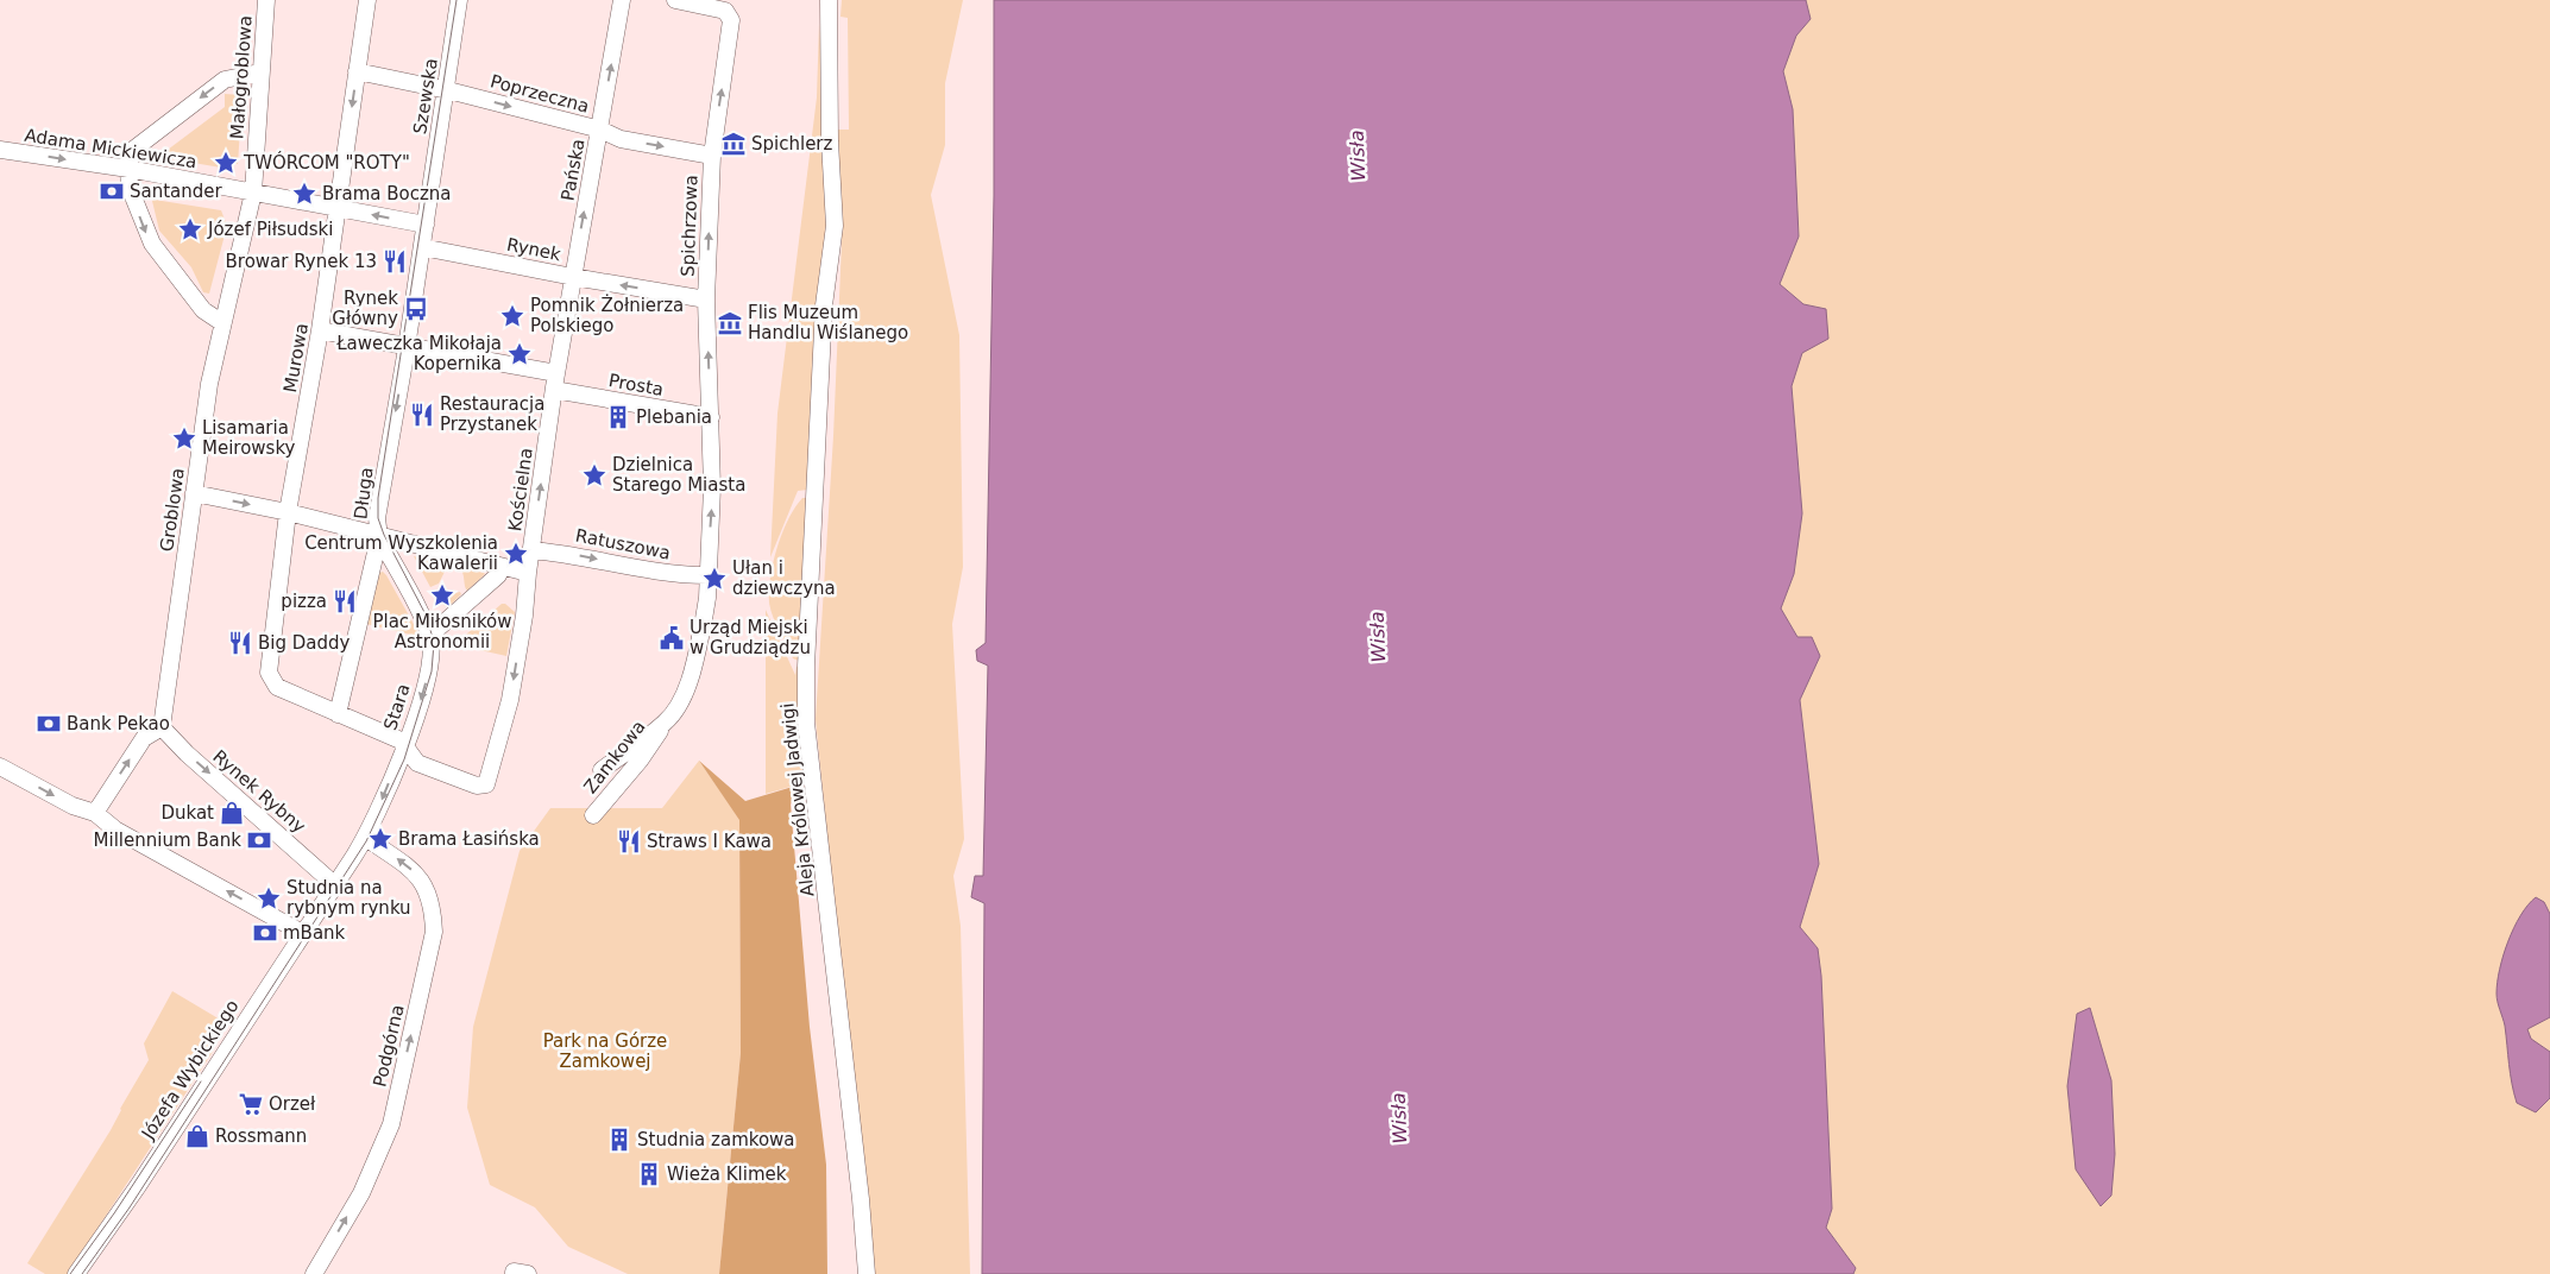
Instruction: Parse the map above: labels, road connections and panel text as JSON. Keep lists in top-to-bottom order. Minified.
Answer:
{"streets":{"street":["Małogroblowa","Poprzeczna","Szewska","Adama Mickiewicza","Pańska","Spichrzowa","Rynek","Murowa","Prosta","Kościelna","Długa","Groblowa","Ratuszowa","Stara","Zamkowa","Rynek Rybny","Aleja Królowej Jadwigi","Podgórna","Józefa Wybickiego"]},"crossings":[["Małogroblowa","Adama Mickiewicza"],["Małogroblowa","Groblowa"],["Poprzeczna","Szewska"],["Poprzeczna","Pańska"],["Poprzeczna","Spichrzowa"],["Poprzeczna","Murowa"],["Szewska","Adama Mickiewicza"],["Szewska","Rynek"],["Adama Mickiewicza","Rynek"],["Adama Mickiewicza","Murowa"],["Adama Mickiewicza","Groblowa"],["Pańska","Rynek"],["Spichrzowa","Prosta"],["Spichrzowa","Ratuszowa"],["Spichrzowa","Zamkowa"],["Rynek","Prosta"],["Rynek","Kościelna"],["Murowa","Kościelna"],["Murowa","Długa"],["Murowa","Stara"],["Prosta","Kościelna"],["Kościelna","Ratuszowa"],["Długa","Stara"],["Groblowa","Rynek Rybny"],["Stara","Rynek Rybny"],["Stara","Podgórna"],["Stara","Józefa Wybickiego"],["Rynek Rybny","Józefa Wybickiego"]],"one_way":["Pańska","Spichrzowa","Długa","Ratuszowa","Stara","Podgórna"],"water":["Wisła"],"parks":["Park na Górze Zamkowej"],"places":{"museum":["Spichlerz","Flis Muzeum Handlu Wiślanego"],"place":["TWÓRCOM \"ROTY\"","Brama Boczna","Józef Piłsudski","Pomnik Żołnierza Polskiego","Ławeczka Mikołaja Kopernika","Lisamaria Meirowsky","Dzielnica Starego Miasta","Centrum Wyszkolenia Kawalerii","Ułan i dziewczyna","Plac Miłosników Astronomii","Brama Łasińska","Studnia na rybnym rynku"],"bank":["Santander","Bank Pekao","Millennium Bank","mBank"],"restaurant":["Browar Rynek 13","Restauracja Przystanek","pizza","Big Daddy","Straws I Kawa"],"bus stop":["Rynek Główny"],"building":["Plebania","Studnia zamkowa","Wieża Klimek"],"public building":["Urząd Miejski w Grudziądzu"],"shop":["Dukat","Rossmann"],"supermarket":["Orzeł"]}}
